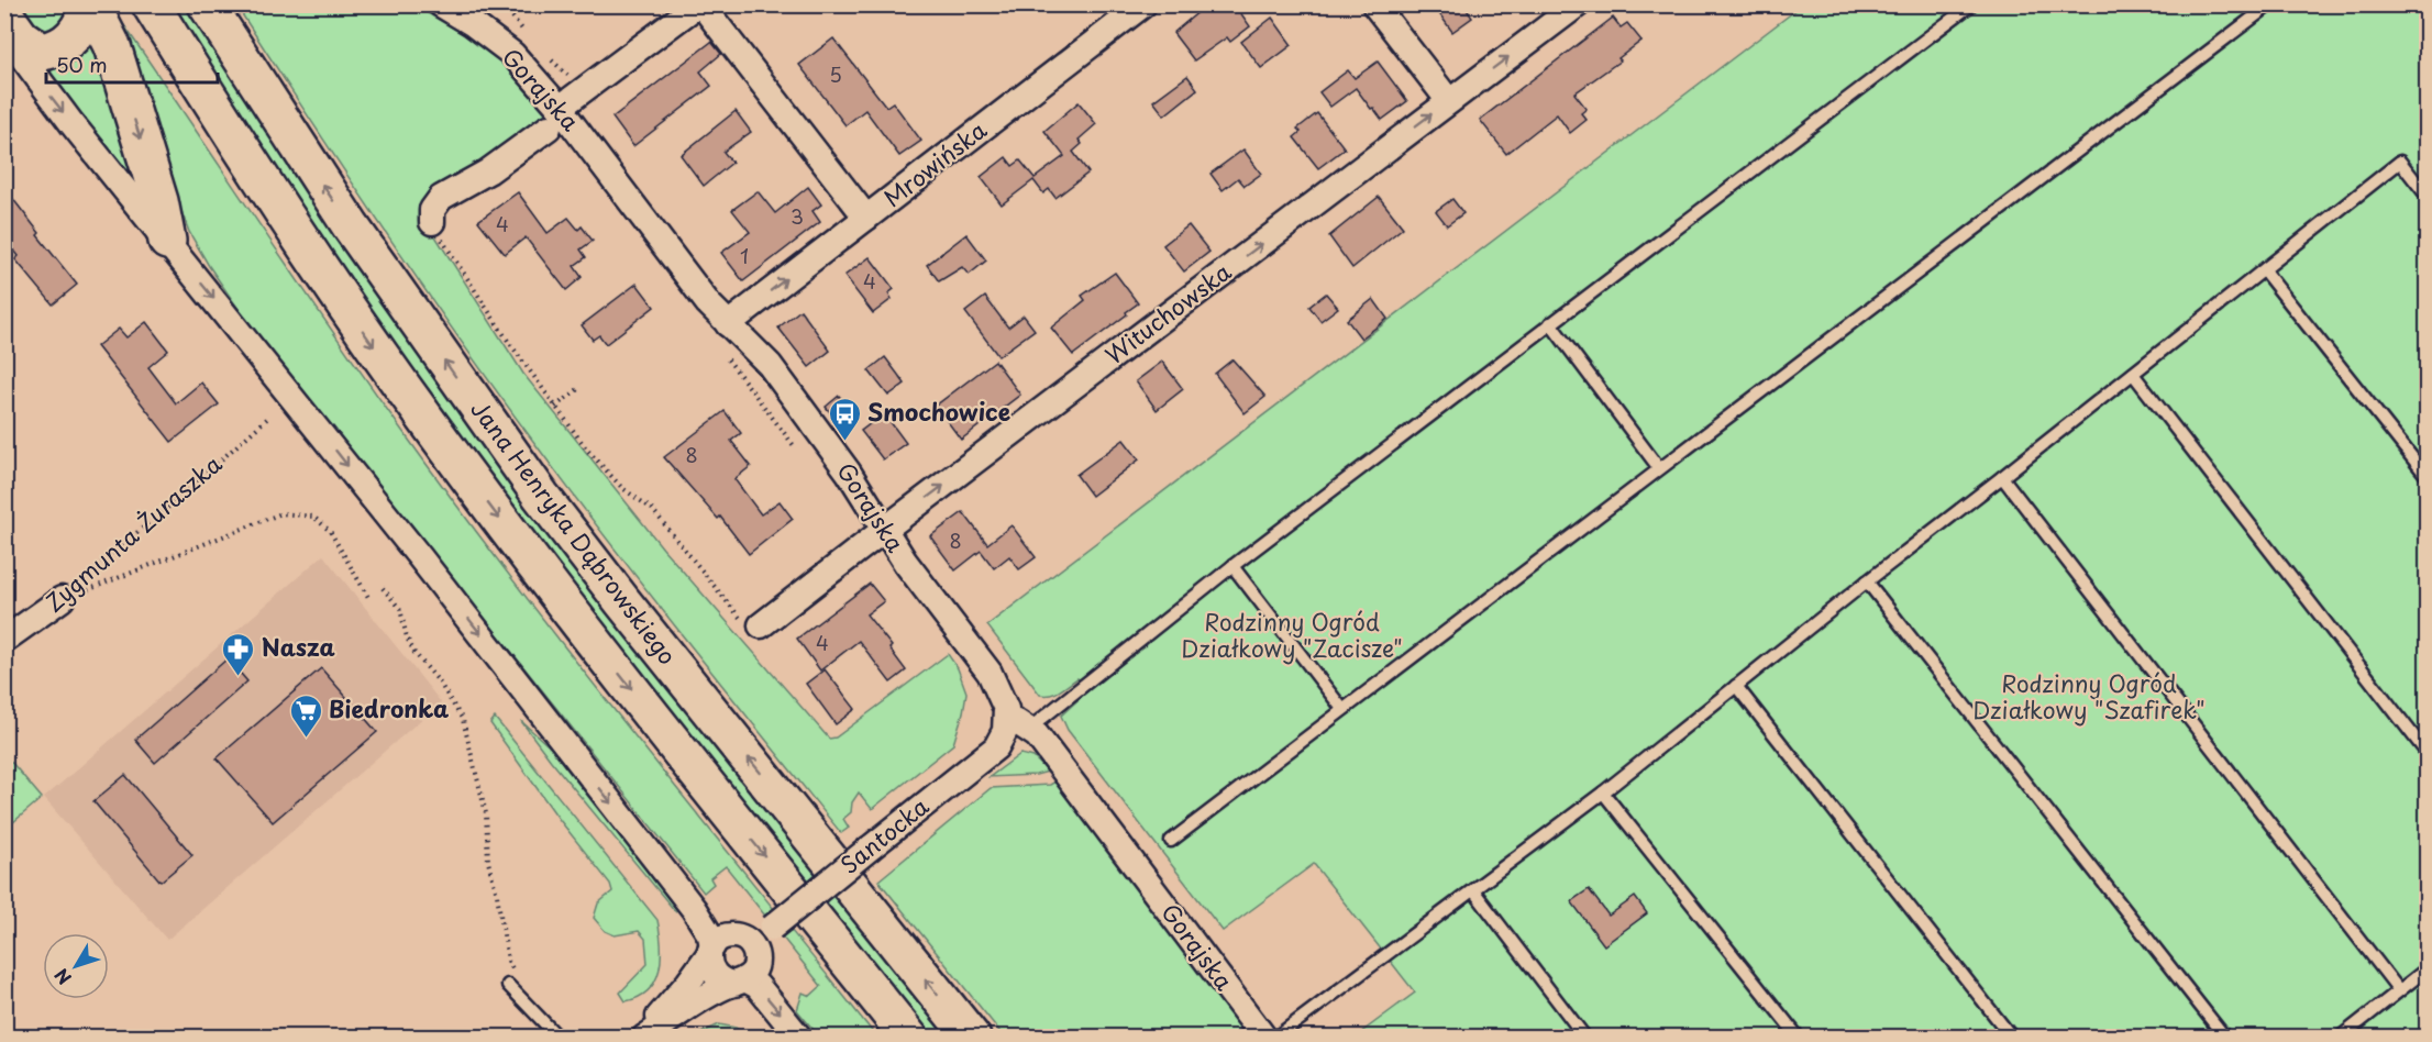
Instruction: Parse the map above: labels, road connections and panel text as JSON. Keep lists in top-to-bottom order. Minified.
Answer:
{"streets":{"main road":["Jana Henryka Dąbrowskiego"],"street":["Gorajska","Mrowińska","Wituchowska","Zygmunta Żuraszka","Santocka"]},"crossings":[["Gorajska","Mrowińska"],["Gorajska","Wituchowska"],["Gorajska","Santocka"]],"one_way":["Wituchowska"],"parks":["Rodzinny Ogród Działkowy \"Zacisze\"","Rodzinny Ogród Działkowy \"Szafirek\""],"places":{"bus stop":["Smochowice"],"pharmacy":["Nasza"],"supermarket":["Biedronka"]},"house_numbers":["5","3","4","1","4","8","8","4"],"scale_bar":"50 m","north":"bottom left"}
